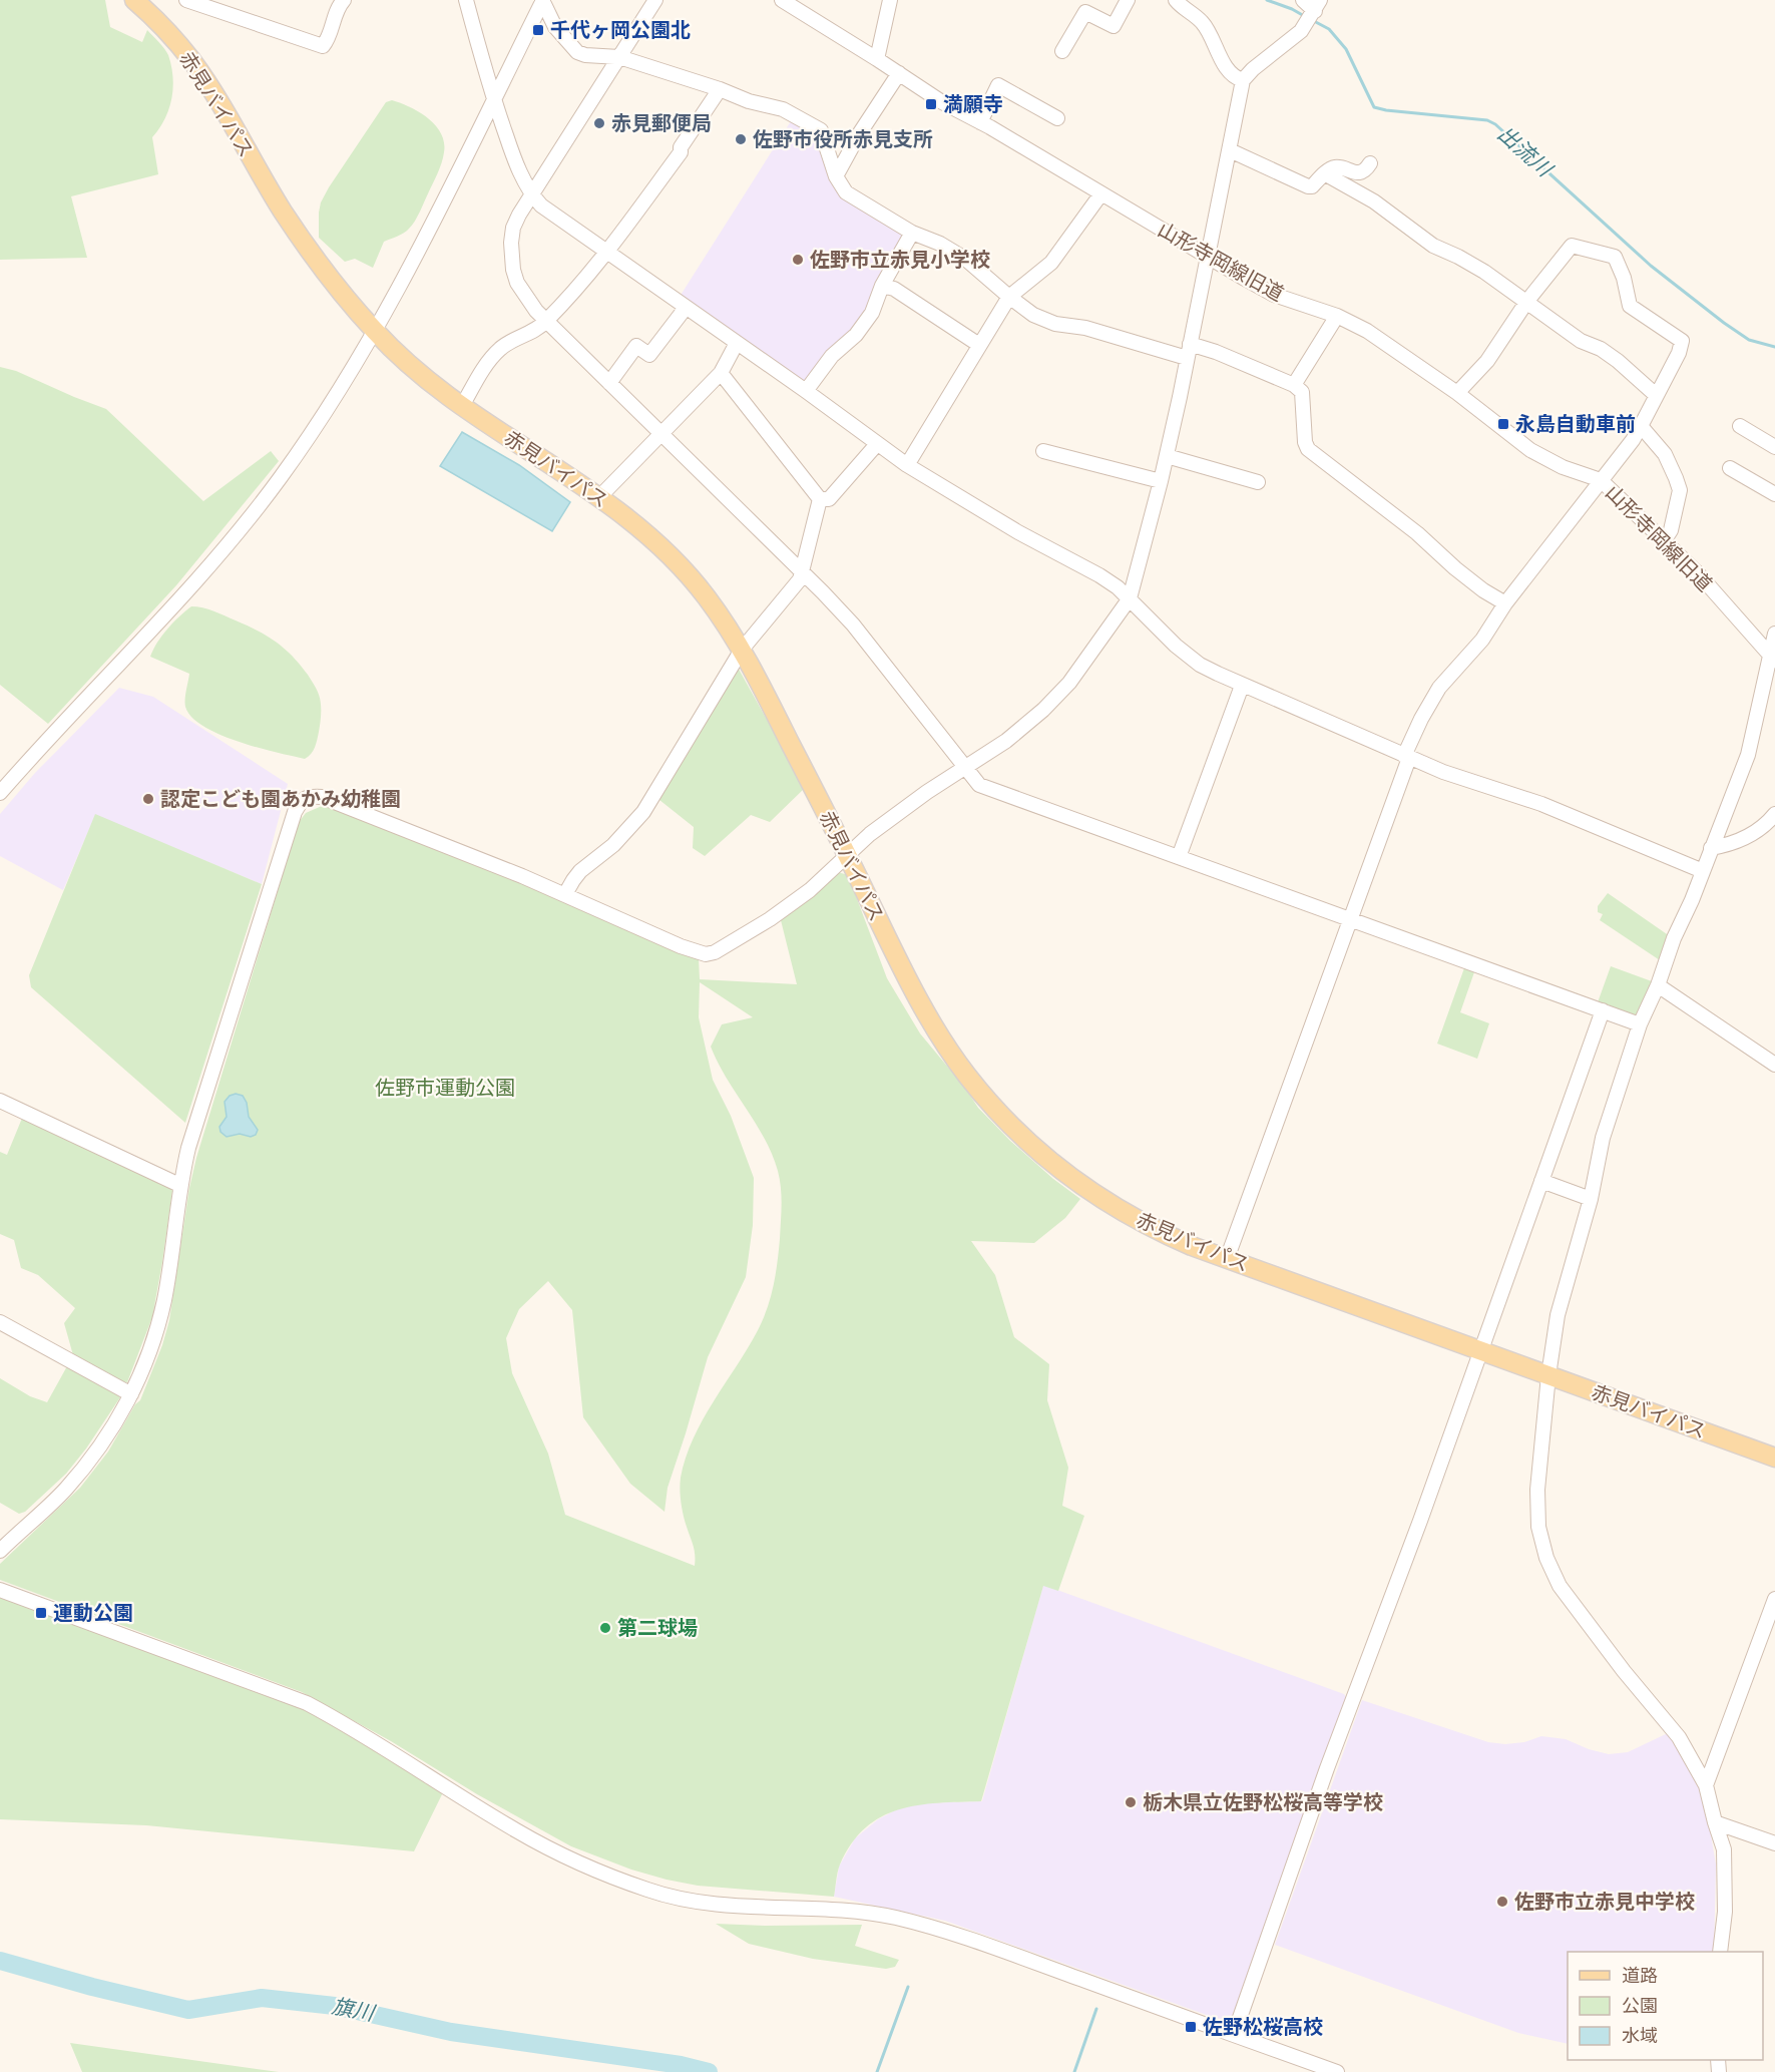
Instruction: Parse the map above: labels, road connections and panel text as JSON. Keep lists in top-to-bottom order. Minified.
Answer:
{"streets":{"main road":["赤見バイパス"],"street":["山形寺岡線旧道"]},"water":["出流川","旗川"],"parks":["佐野市運動公園"],"places":{"transit":["千代ヶ岡公園北","満願寺","永島自動車前","運動公園","佐野松桜高校"],"other":["赤見郵便局","佐野市役所赤見支所","佐野市立赤見小学校","認定こども園あかみ幼稚園","第二球場","栃木県立佐野松桜高等学校","佐野市立赤見中学校"]},"legend":["道路","公園","水域"]}
